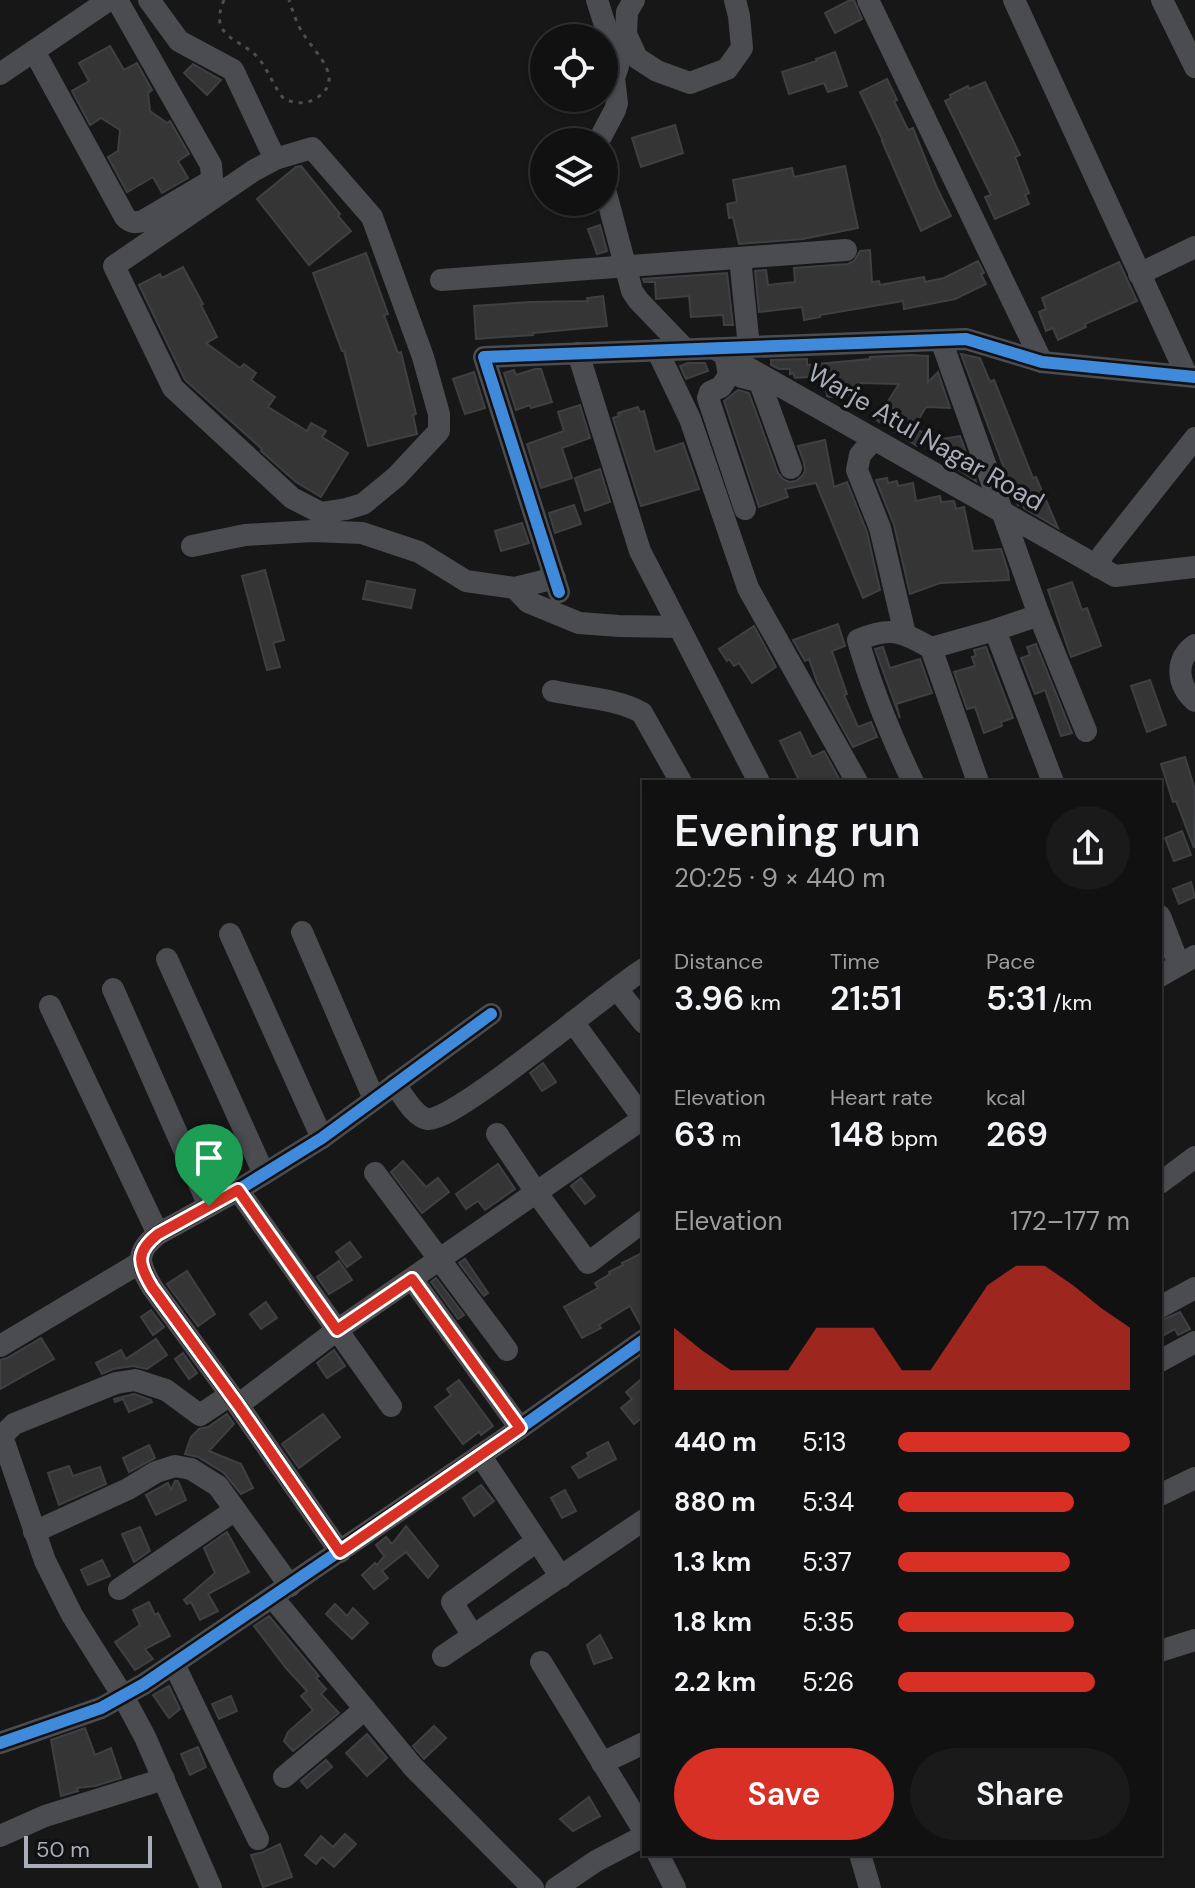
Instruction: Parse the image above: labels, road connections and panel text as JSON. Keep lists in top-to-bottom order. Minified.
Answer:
{"streets":{"street":["Warje Atul Nagar Road"]},"scale_bar":"50 m","page":{"heading":["Evening run","20:25 · 9 × 440 m"],"stats":[["Distance","3.96 km"],["Time","21:51"],["Pace","5:31 /km"],["Elevation","63 m"],["Heart rate","148 bpm"],["kcal","269"]],"chart":["Elevation","172–177 m"],"list":[{"name":"440 m","note":"5:13"},{"name":"880 m","note":"5:34"},{"name":"1.3 km","note":"5:37"},{"name":"1.8 km","note":"5:35"},{"name":"2.2 km","note":"5:26"}],"buttons":["Save","Share"],"scale":"50 m"}}
